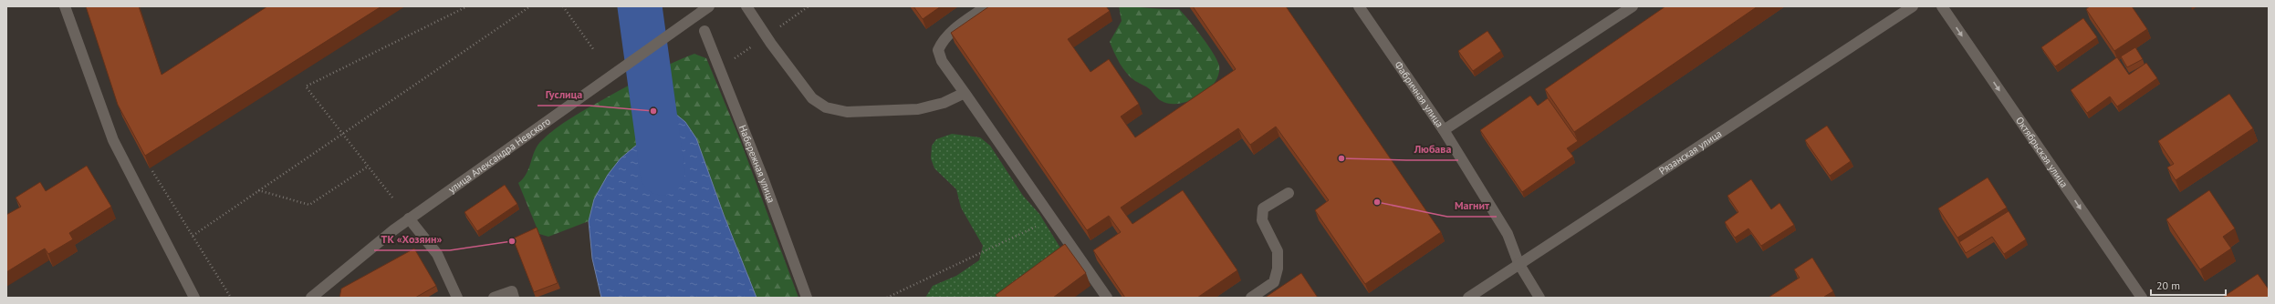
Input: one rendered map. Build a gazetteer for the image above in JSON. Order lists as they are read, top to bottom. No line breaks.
{"streets":{"street":["Фабричная улица","Рязанская улица","Октябрьская улица","улица Александра Невского","Набережная улица"]},"crossings":[["Фабричная улица","Рязанская улица"]],"one_way":["Октябрьская улица"],"places":["Гуслица","Любава","Магнит","ТК «Хозяин»"],"scale_bar":"20 m"}
